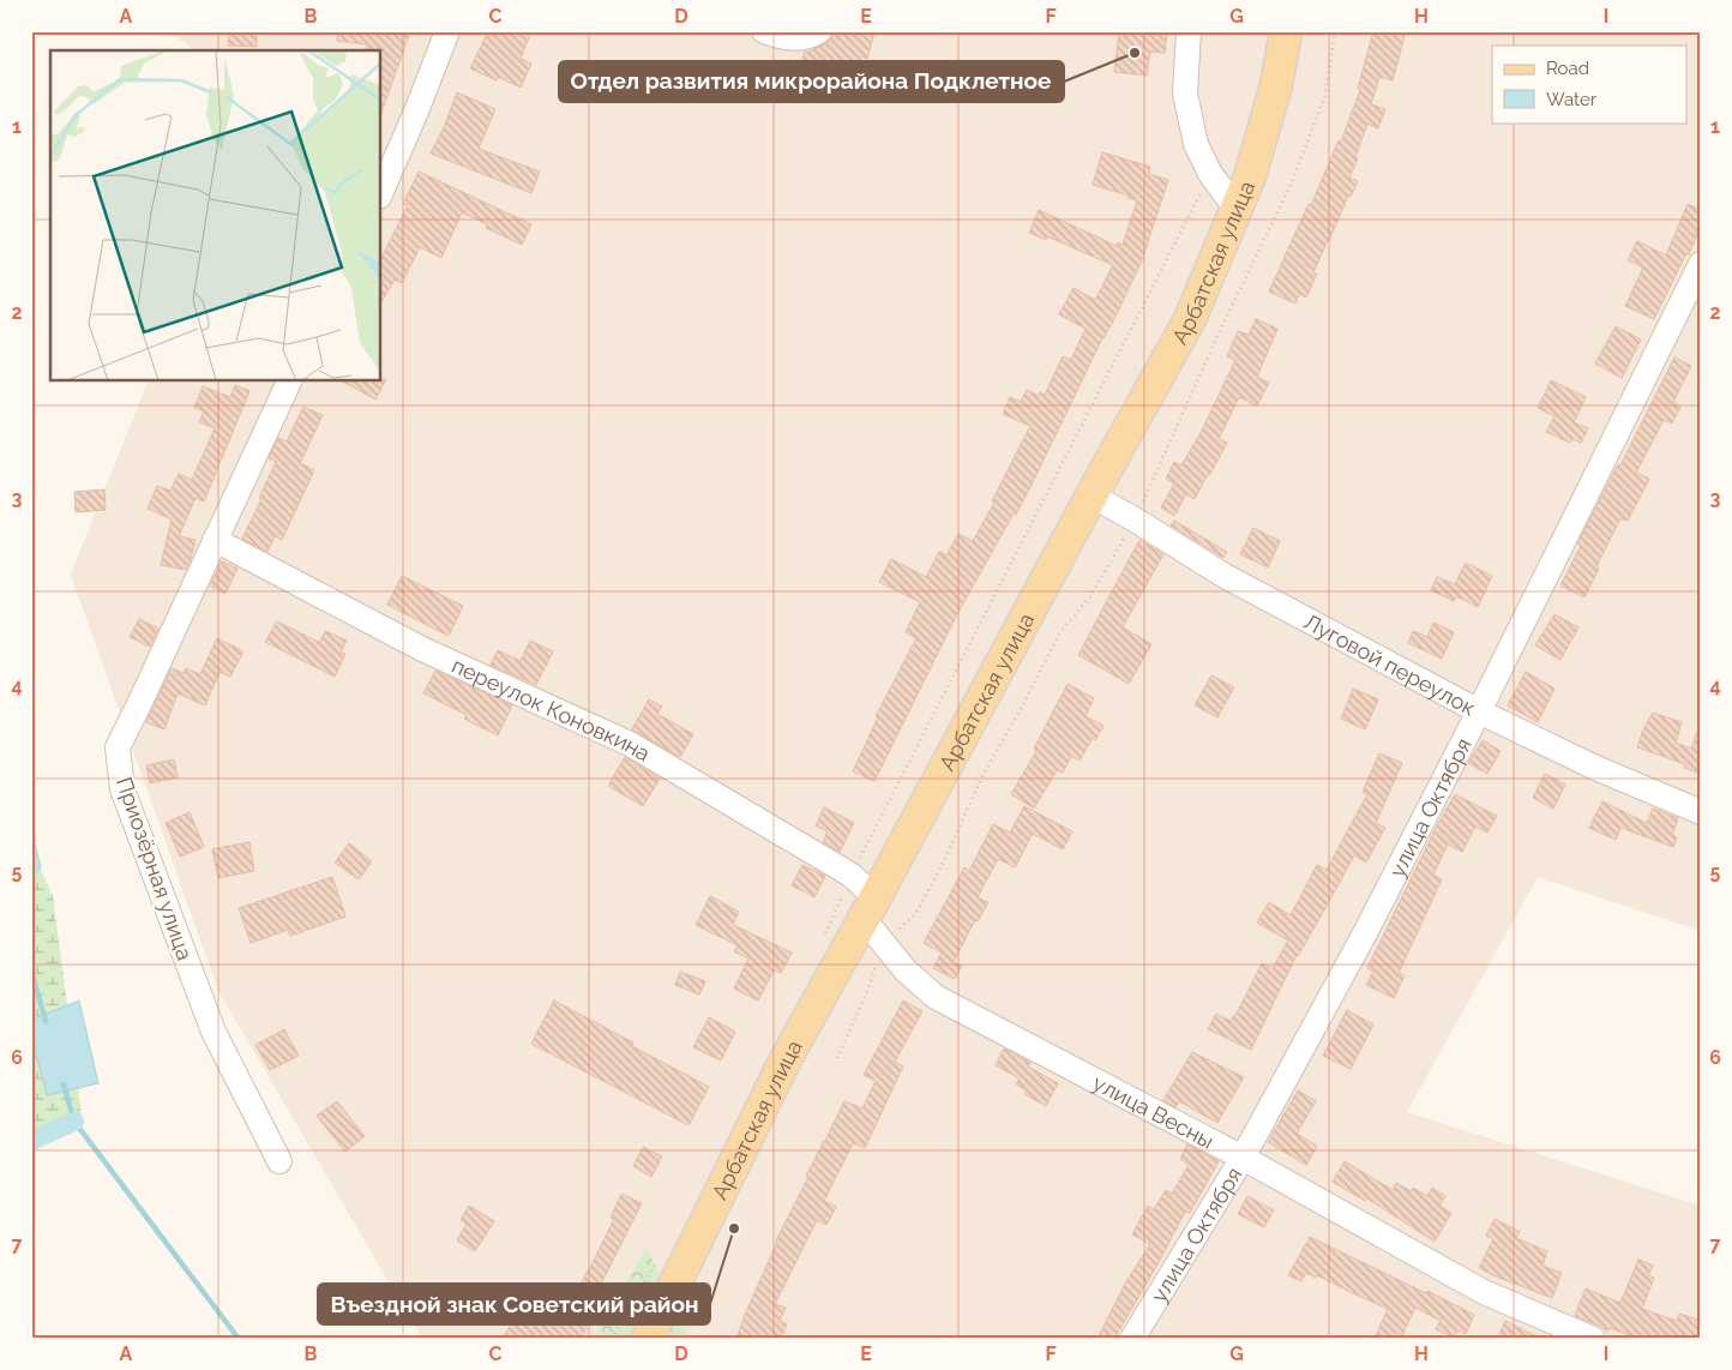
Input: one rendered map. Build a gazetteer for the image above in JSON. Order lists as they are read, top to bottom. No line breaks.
{"streets":{"main road":["Арбатская улица"],"street":["Луговой переулок","переулок Коновкина","улица Октября","Приозёрная улица","улица Весны"]},"crossings":[["Арбатская улица","Луговой переулок"],["Арбатская улица","переулок Коновкина"],["Арбатская улица","улица Весны"],["Луговой переулок","улица Октября"],["переулок Коновкина","Приозёрная улица"],["переулок Коновкина","улица Весны"],["улица Октября","улица Весны"]],"places":["Отдел развития микрорайона Подклетное","Въездной знак Советский район"],"legend":["Road","Water"],"grid":{"columns":["A","B","C","D","E","F","G","H","I"],"rows":["1","2","3","4","5","6","7"]}}
